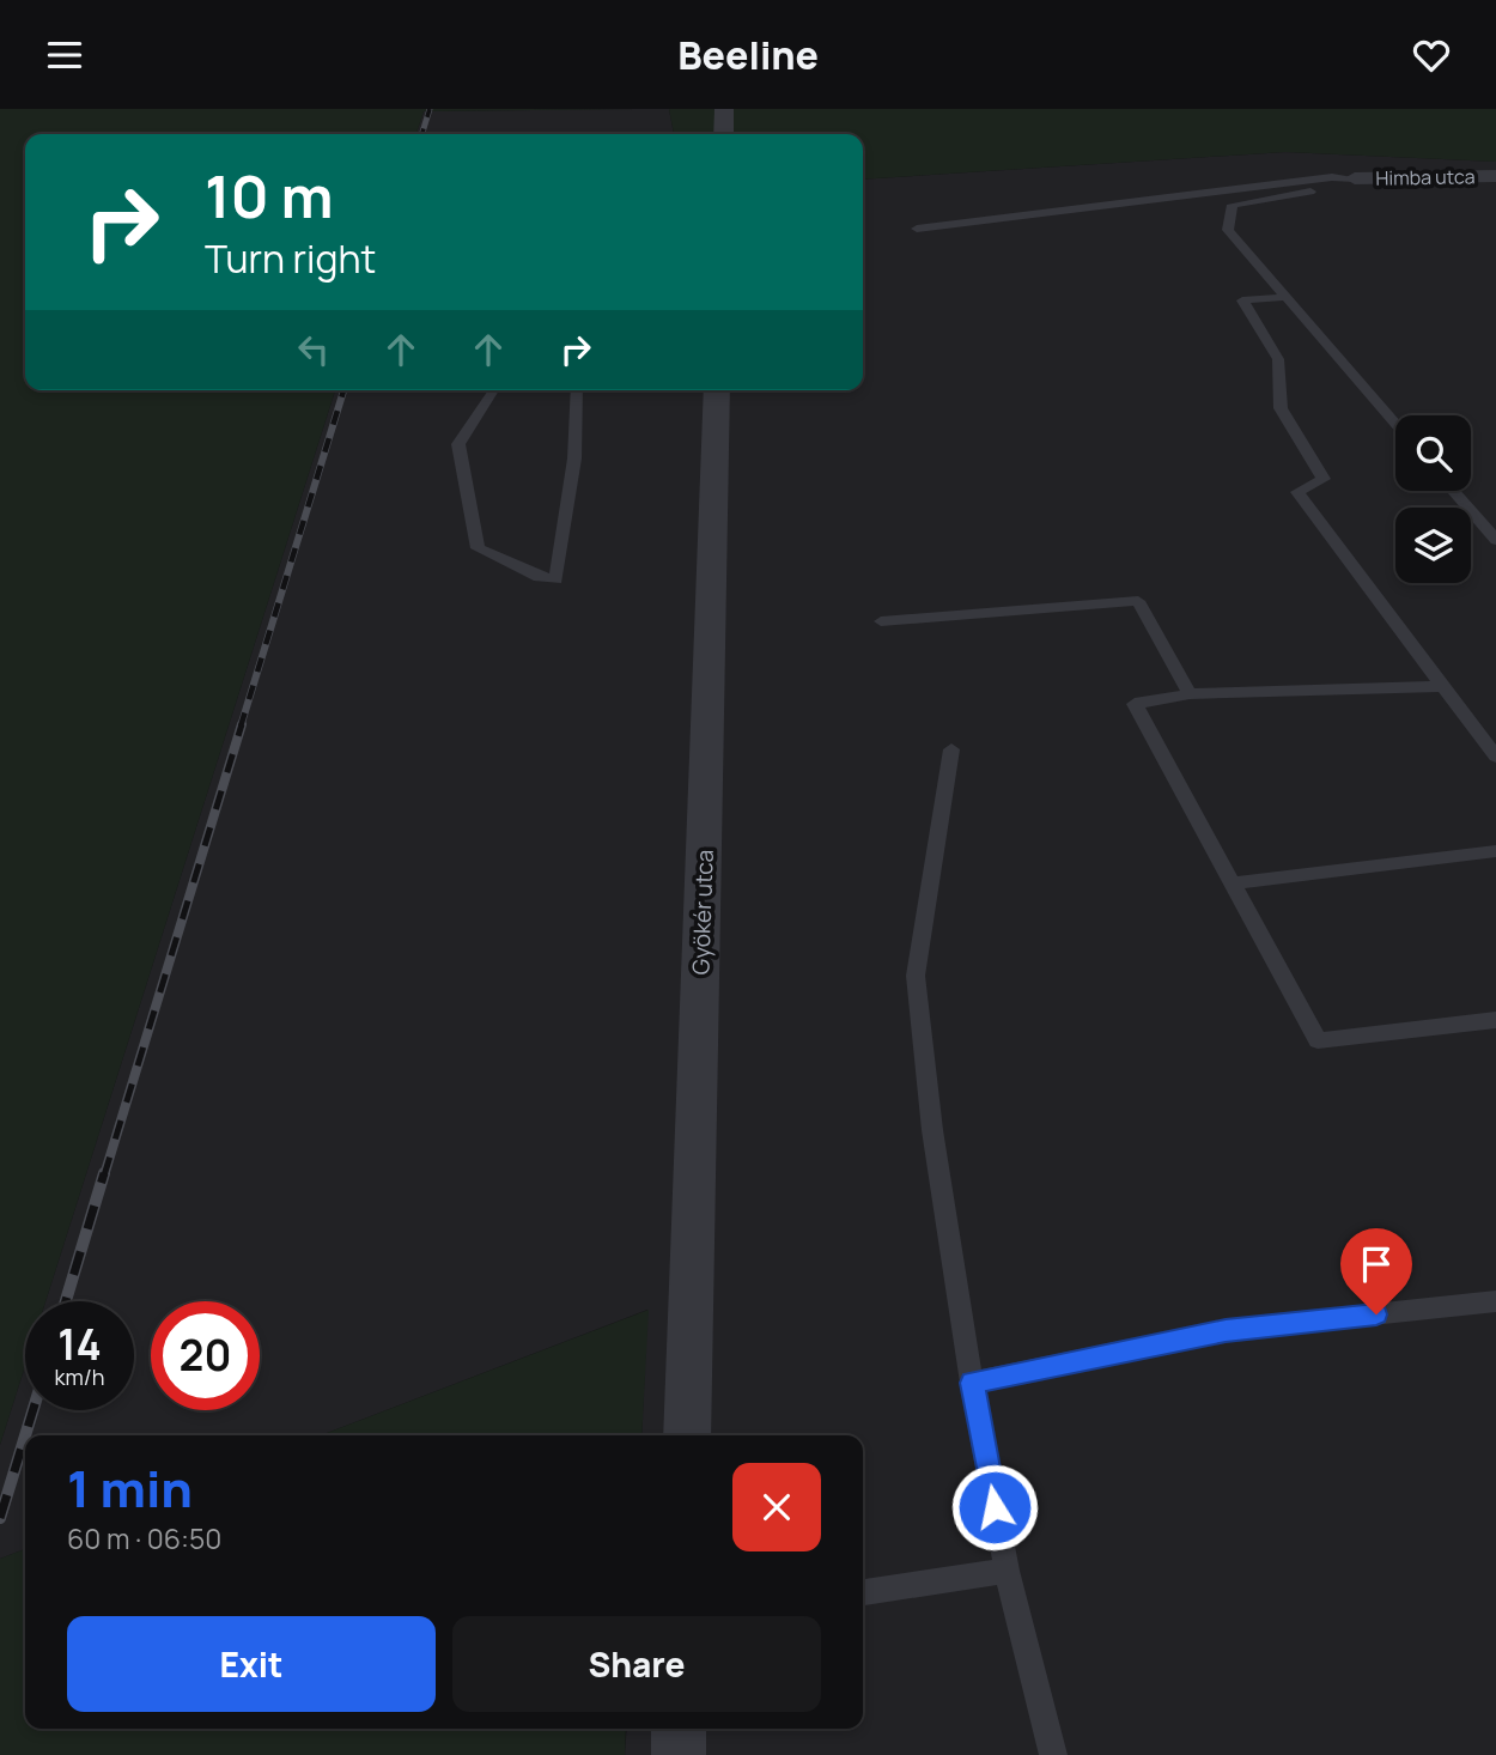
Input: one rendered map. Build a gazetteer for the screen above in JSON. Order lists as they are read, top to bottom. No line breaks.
{"streets":{"street":["Himba utca","Gyökér utca"]},"page":{"header":"Beeline","turn":["10 m","Turn right"],"speed":"14 km/h","limit":"20","heading":["1 min","60 m · 06:50"],"buttons":["Exit","Share"]}}
